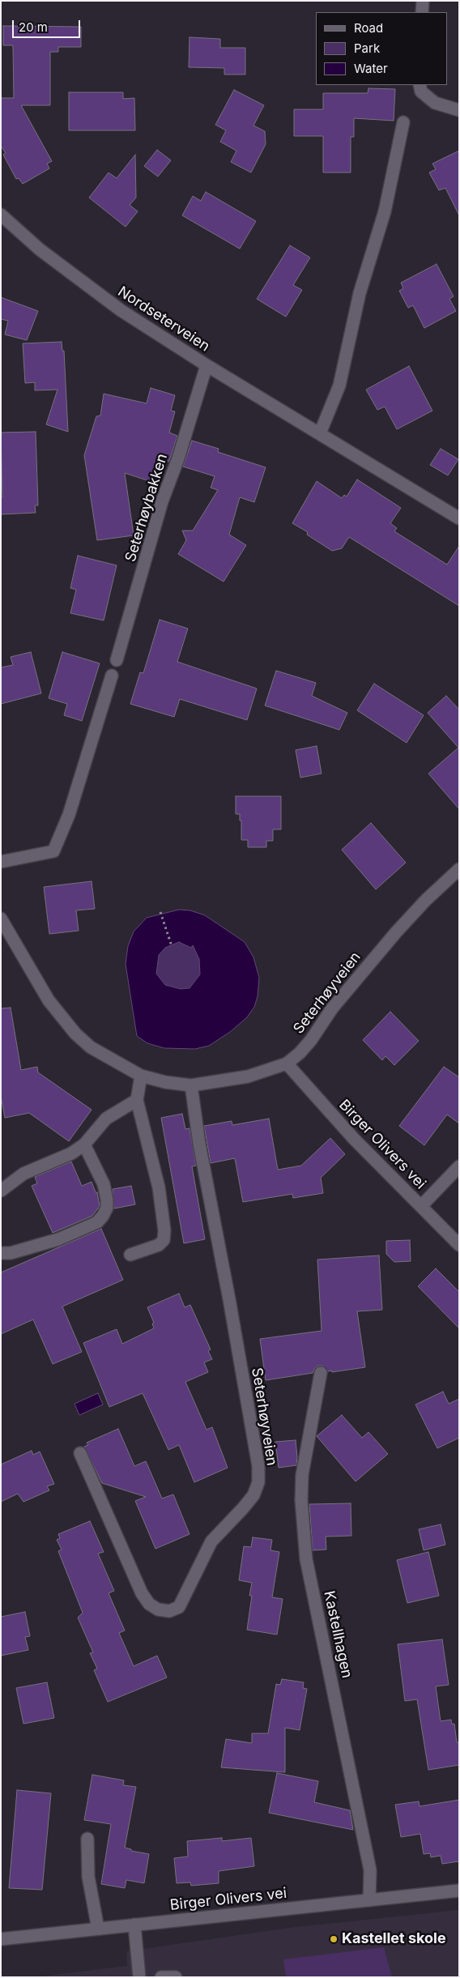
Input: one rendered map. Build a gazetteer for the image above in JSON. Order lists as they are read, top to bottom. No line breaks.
{"streets":{"street":["Nordseterveien","Seterhøybakken","Seterhøyveien","Birger Olivers vei","Kastellhagen"]},"crossings":[["Nordseterveien","Seterhøybakken"],["Seterhøyveien","Birger Olivers vei"],["Birger Olivers vei","Kastellhagen"]],"places":["Kastellet skole"],"legend":["Road","Park","Water"],"scale_bar":"20 m"}
